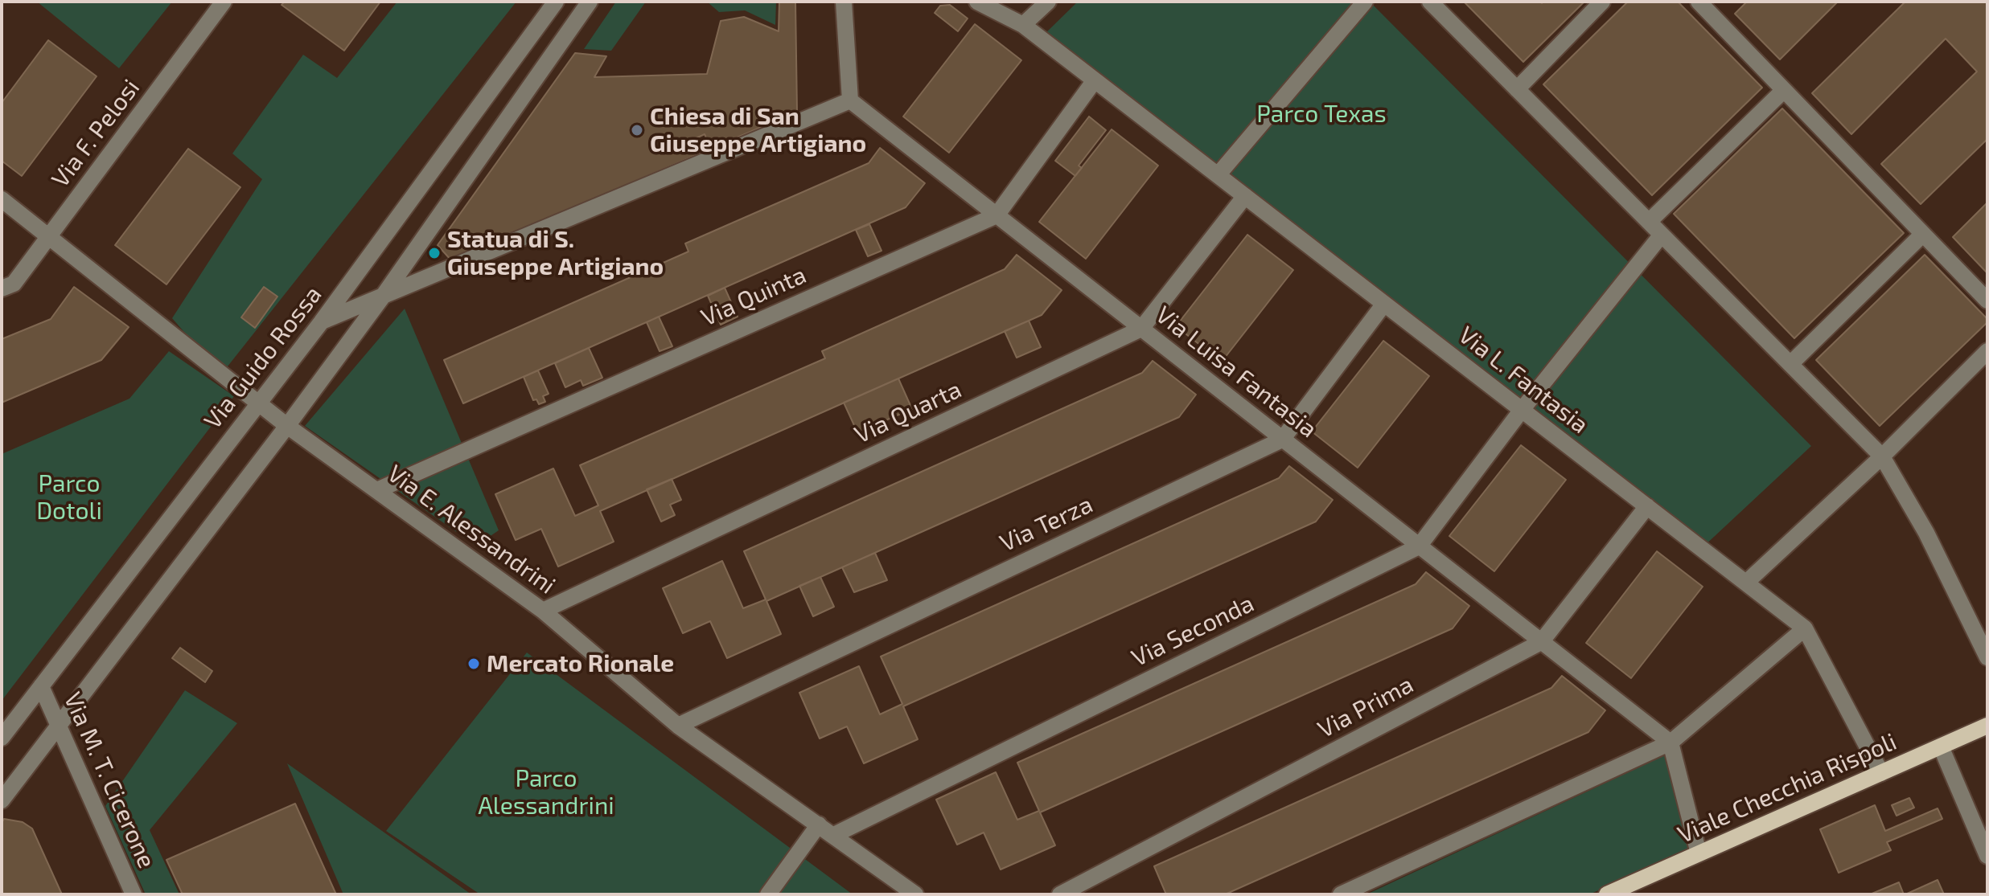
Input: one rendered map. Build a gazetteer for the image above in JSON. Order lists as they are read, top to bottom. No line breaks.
{"streets":{"main road":["Viale Checchia Rispoli"],"street":["Via F. Pelosi","Via Quinta","Via Guido Rossa","Via Luisa Fantasia","Via L. Fantasia","Via Quarta","Via Terza","Via E. Alessandrini","Via Seconda","Via Prima","Via M. T. Cicerone"]},"crossings":[["Via F. Pelosi","Via E. Alessandrini"],["Via Quinta","Via Luisa Fantasia"],["Via Quinta","Via E. Alessandrini"],["Via Guido Rossa","Via E. Alessandrini"],["Via Guido Rossa","Via M. T. Cicerone"],["Via Luisa Fantasia","Via Quarta"],["Via Luisa Fantasia","Via Terza"],["Via Luisa Fantasia","Via Seconda"],["Via Luisa Fantasia","Via Prima"],["Via L. Fantasia","Via Quarta"],["Via L. Fantasia","Via Terza"],["Via L. Fantasia","Via Seconda"],["Via L. Fantasia","Via Prima"],["Via Quarta","Via E. Alessandrini"],["Via Terza","Via E. Alessandrini"],["Via E. Alessandrini","Via Seconda"]],"parks":["Parco Texas","Parco Dotoli","Parco Alessandrini"],"places":["Chiesa di San Giuseppe Artigiano","Statua di S. Giuseppe Artigiano","Mercato Rionale"]}
